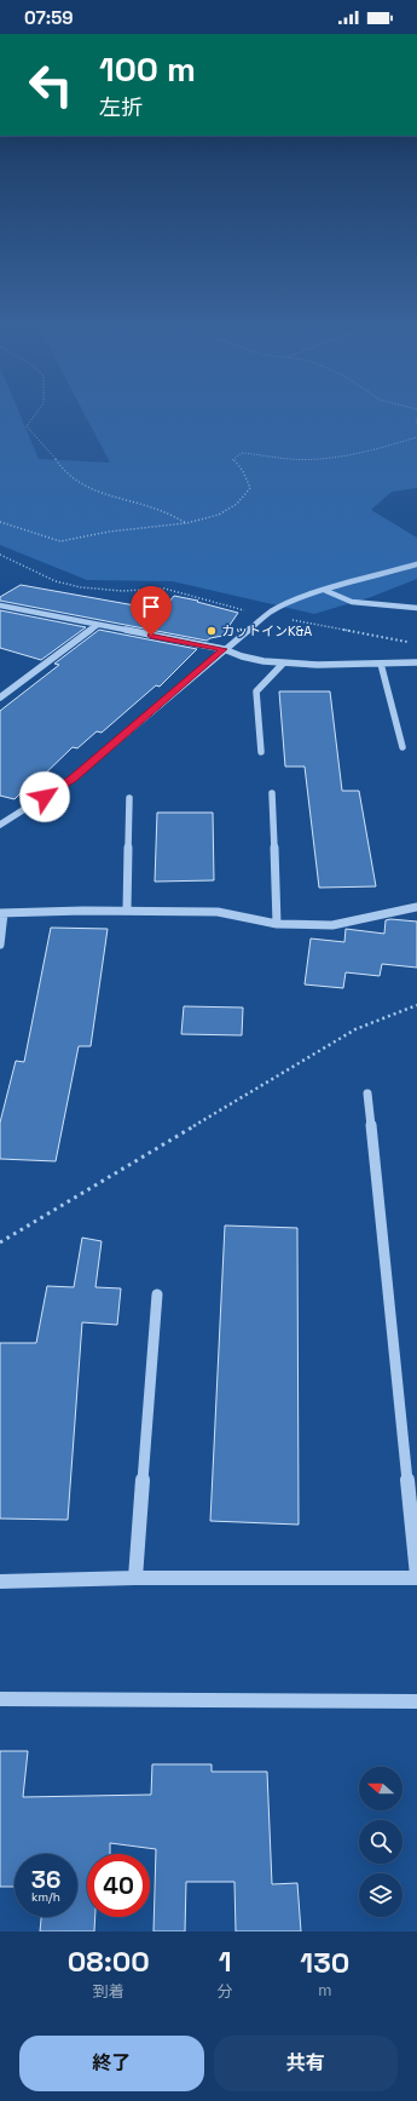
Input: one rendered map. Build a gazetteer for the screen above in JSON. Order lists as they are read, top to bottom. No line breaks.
{"places":["カットインK&A"],"north":"left","page":{"status":"07:59","turn":["100 m","左折"],"speed":"36 km/h","limit":"40","eta":["08:00","到着","1","分","130","m"],"buttons":["終了","共有"]}}
